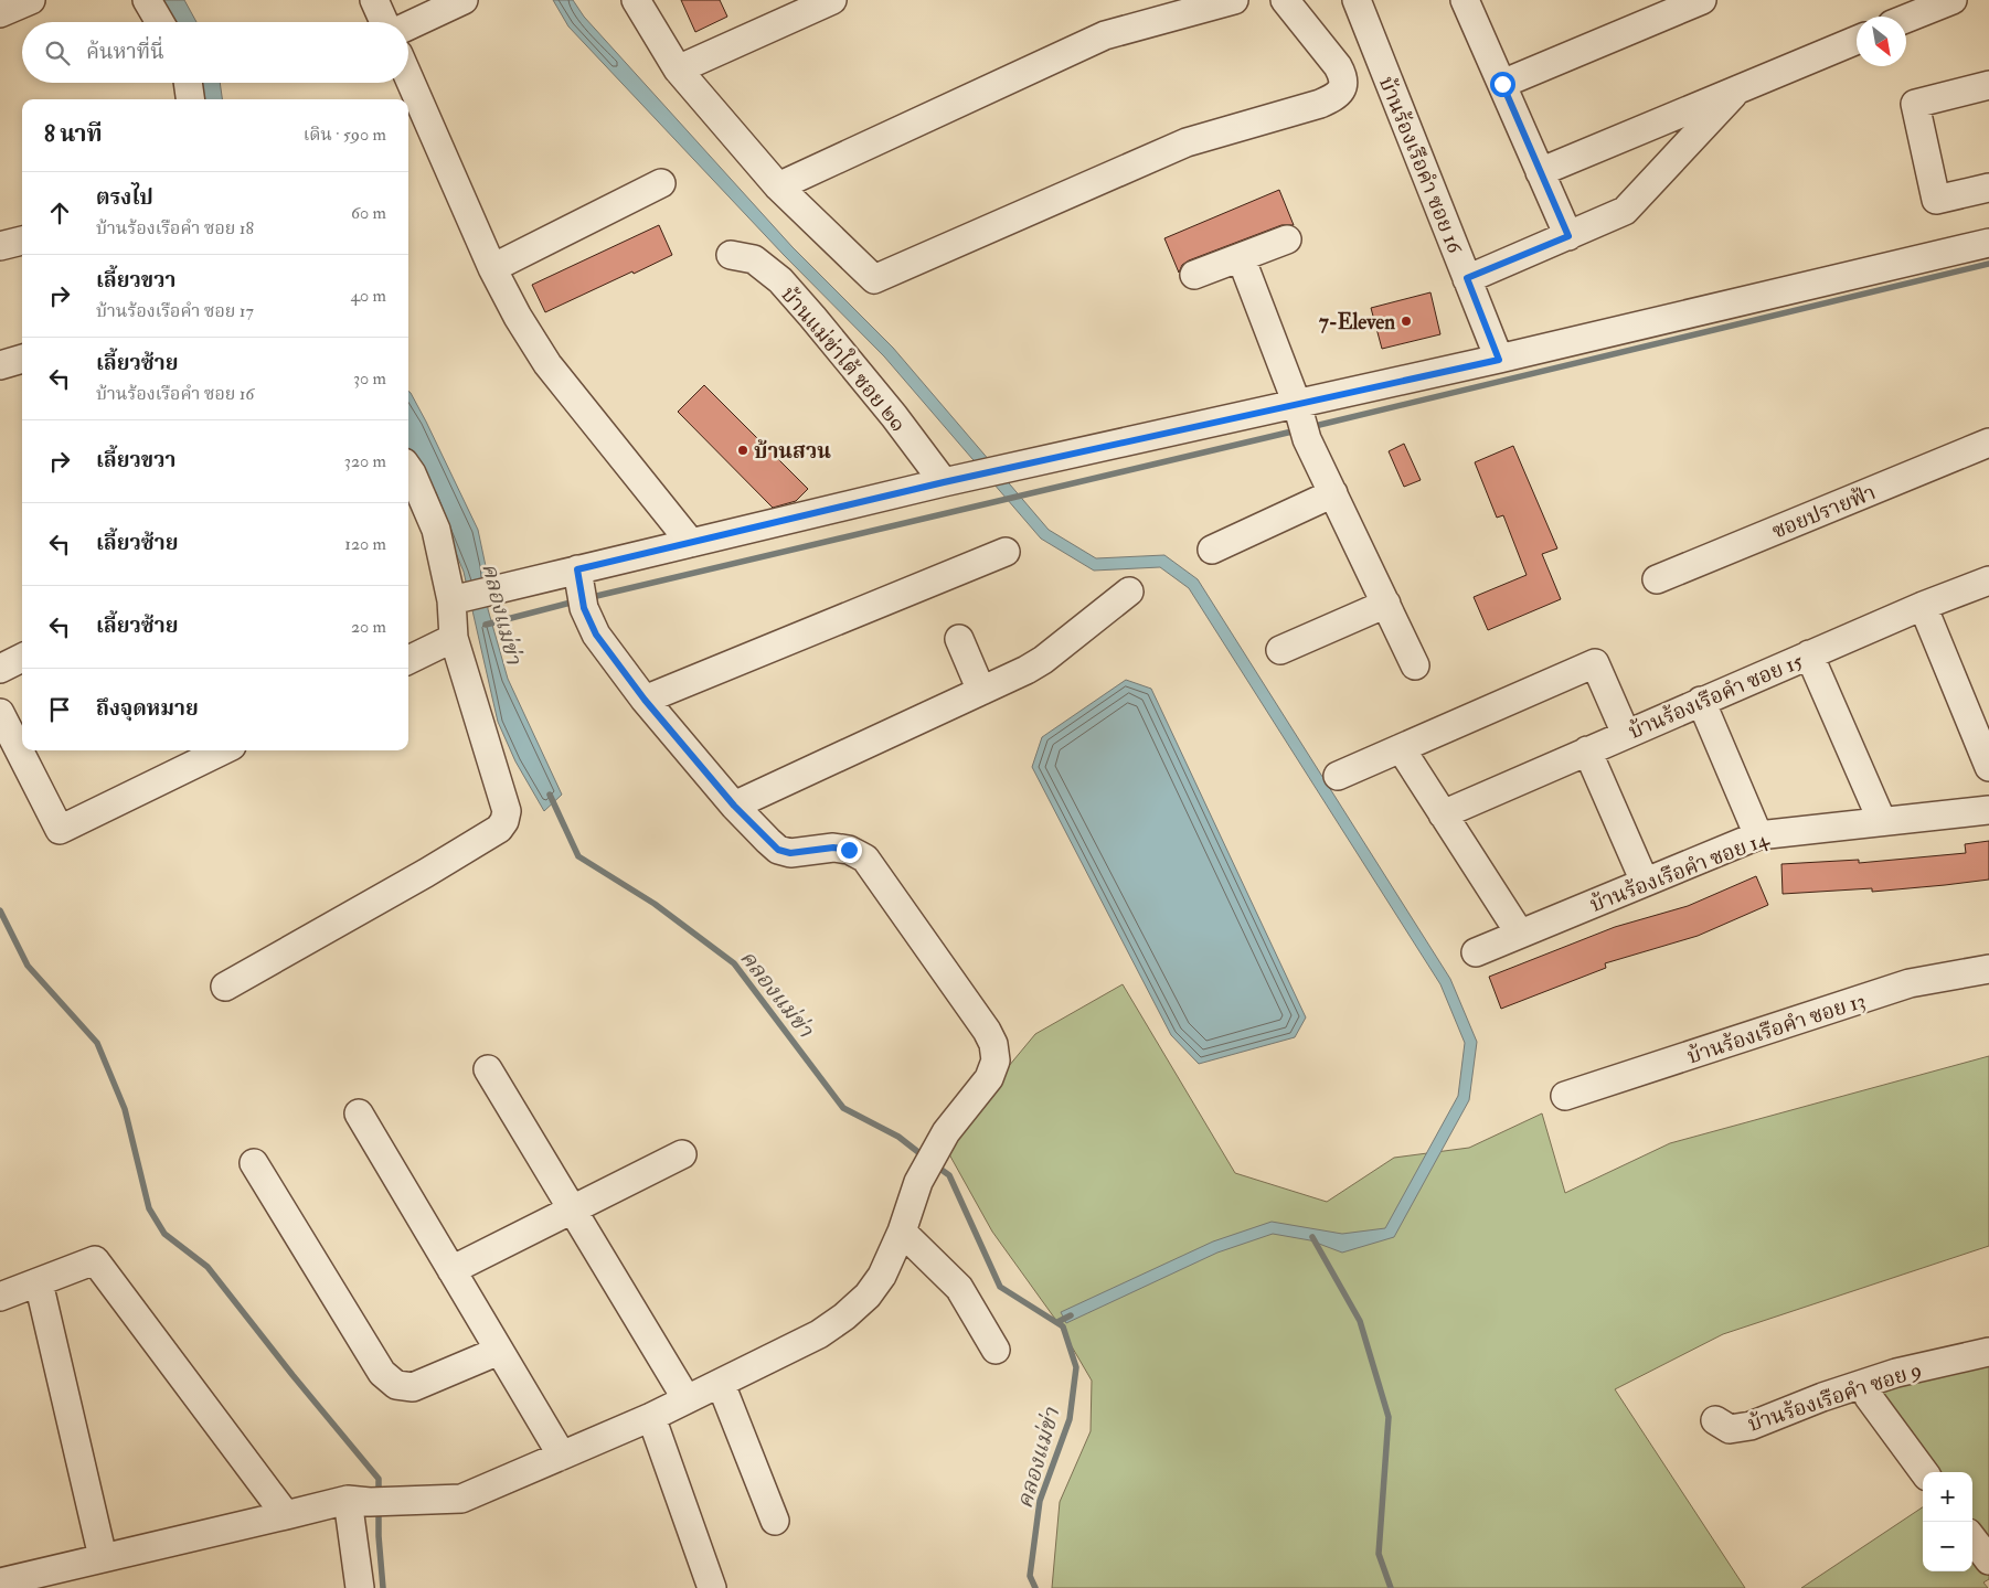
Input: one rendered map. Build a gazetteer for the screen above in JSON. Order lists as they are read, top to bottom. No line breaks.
{"streets":{"street":["บ้านร้องเรือคำ ซอย 16","บ้านแม่ข่าใต้ ซอย ๒๑","ซอยปรายฟ้า","บ้านร้องเรือคำ ซอย 15","บ้านร้องเรือคำ ซอย 14","บ้านร้องเรือคำ ซอย 13","บ้านร้องเรือคำ ซอย 9"]},"water":["คลองแม่ข่า"],"places":["7-Eleven","บ้านสวน"],"north":"bottom right","page":{"search":"ค้นหาที่นี่","heading":["8 นาที","เดิน · 590 m"],"list":[["ตรงไป","บ้านร้องเรือคำ ซอย 18","60 m"],["เลี้ยวขวา","บ้านร้องเรือคำ ซอย 17","40 m"],["เลี้ยวซ้าย","บ้านร้องเรือคำ ซอย 16","30 m"],["เลี้ยวขวา","320 m"],["เลี้ยวซ้าย","120 m"],["เลี้ยวซ้าย","20 m"],"ถึงจุดหมาย"],"map_buttons":["+","−"]}}
